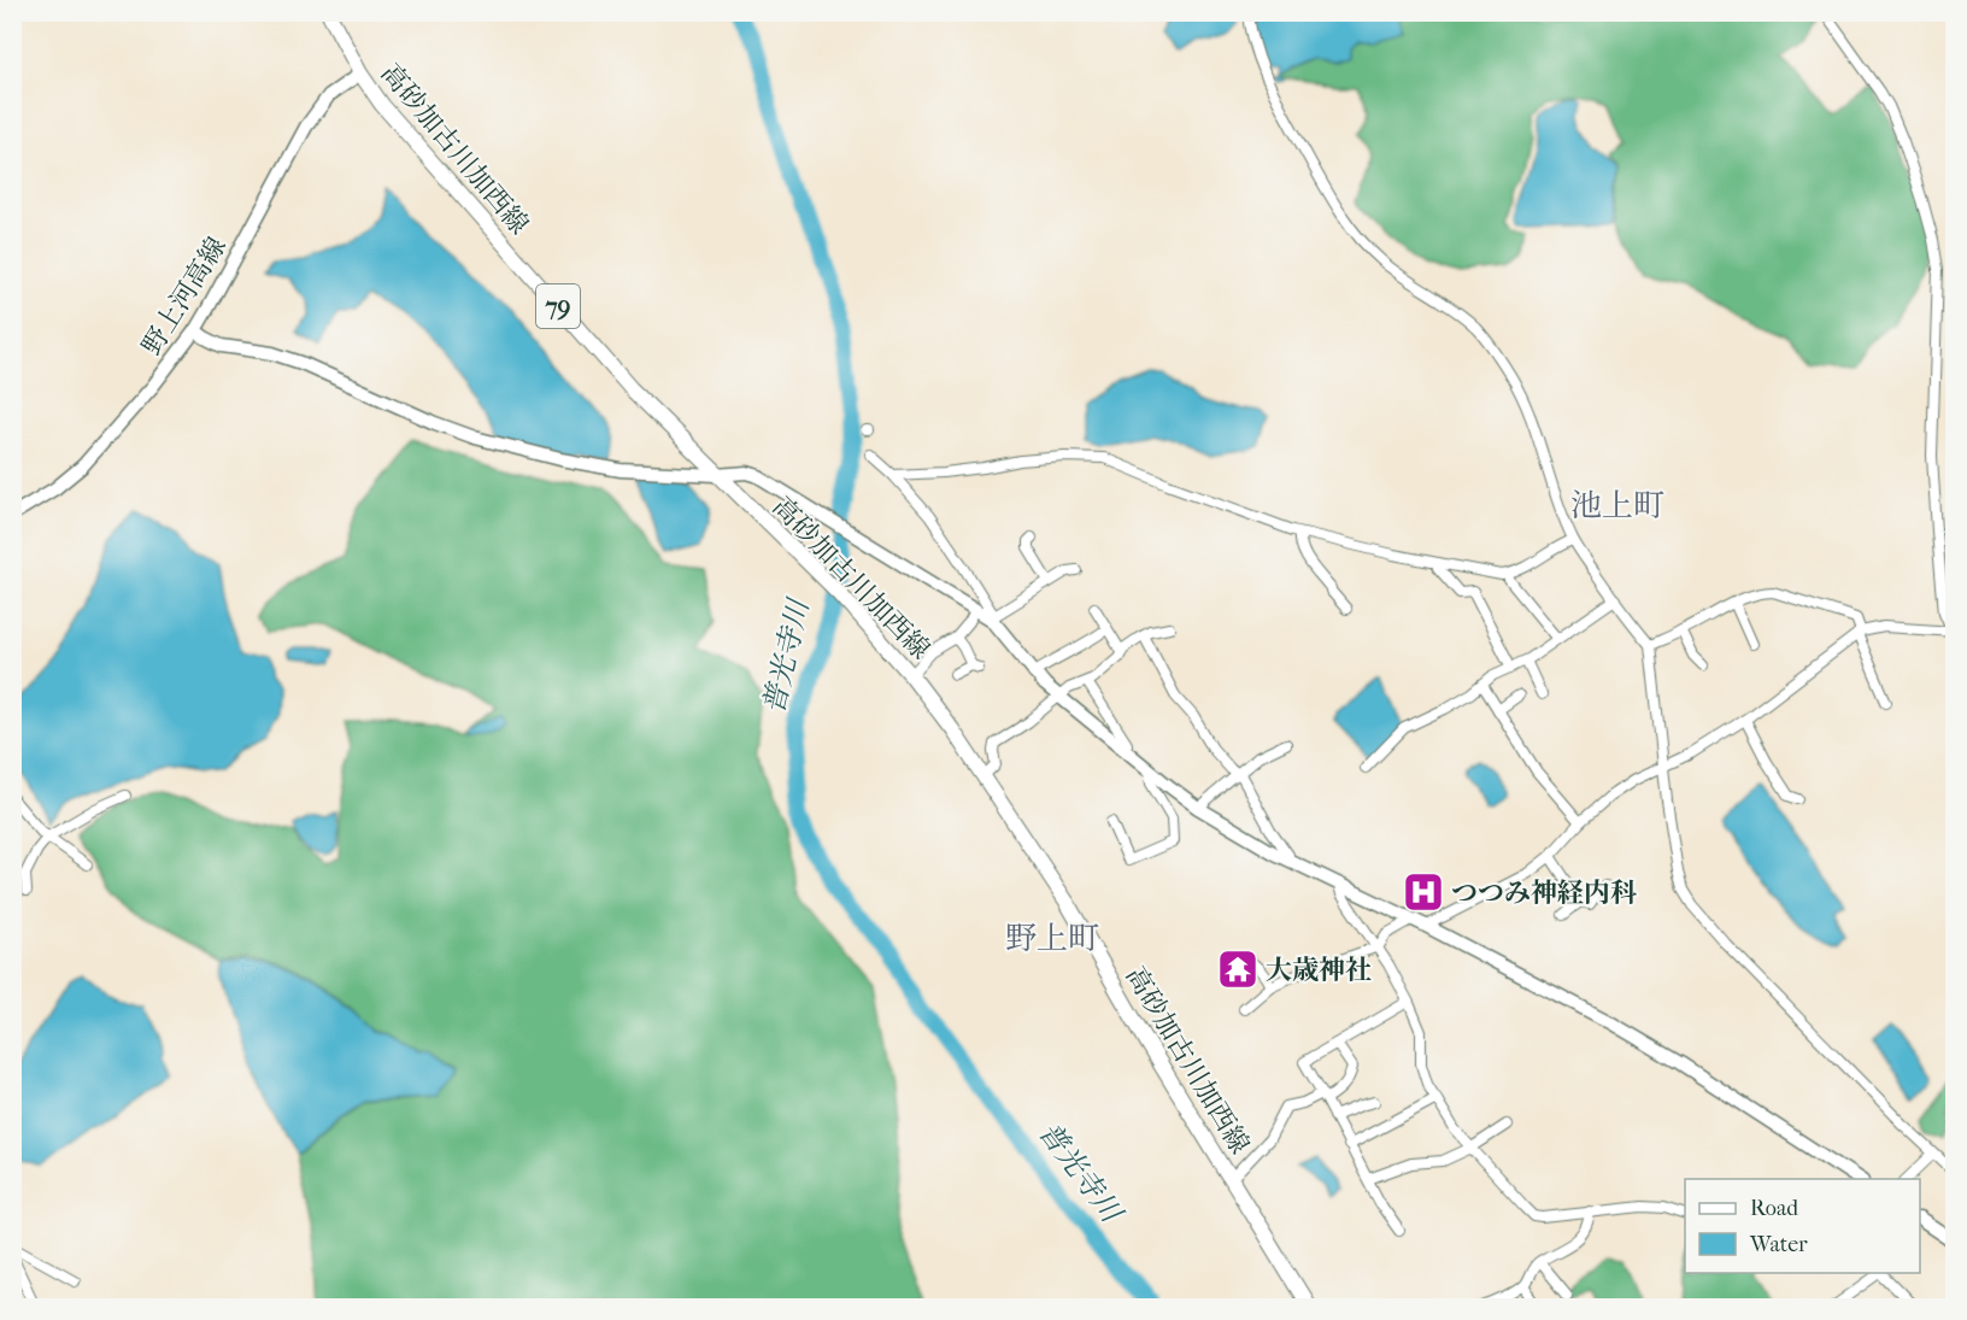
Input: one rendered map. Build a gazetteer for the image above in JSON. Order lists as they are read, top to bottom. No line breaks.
{"streets":{"main road":["高砂加古川加西線","79"],"street":["野上河高線"]},"crossings":[["高砂加古川加西線","野上河高線"]],"districts":["池上町","野上町"],"water":["普光寺川"],"places":{"hospital":["つつみ神経内科"],"temple":["大歳神社"]},"legend":["Road","Water"]}
